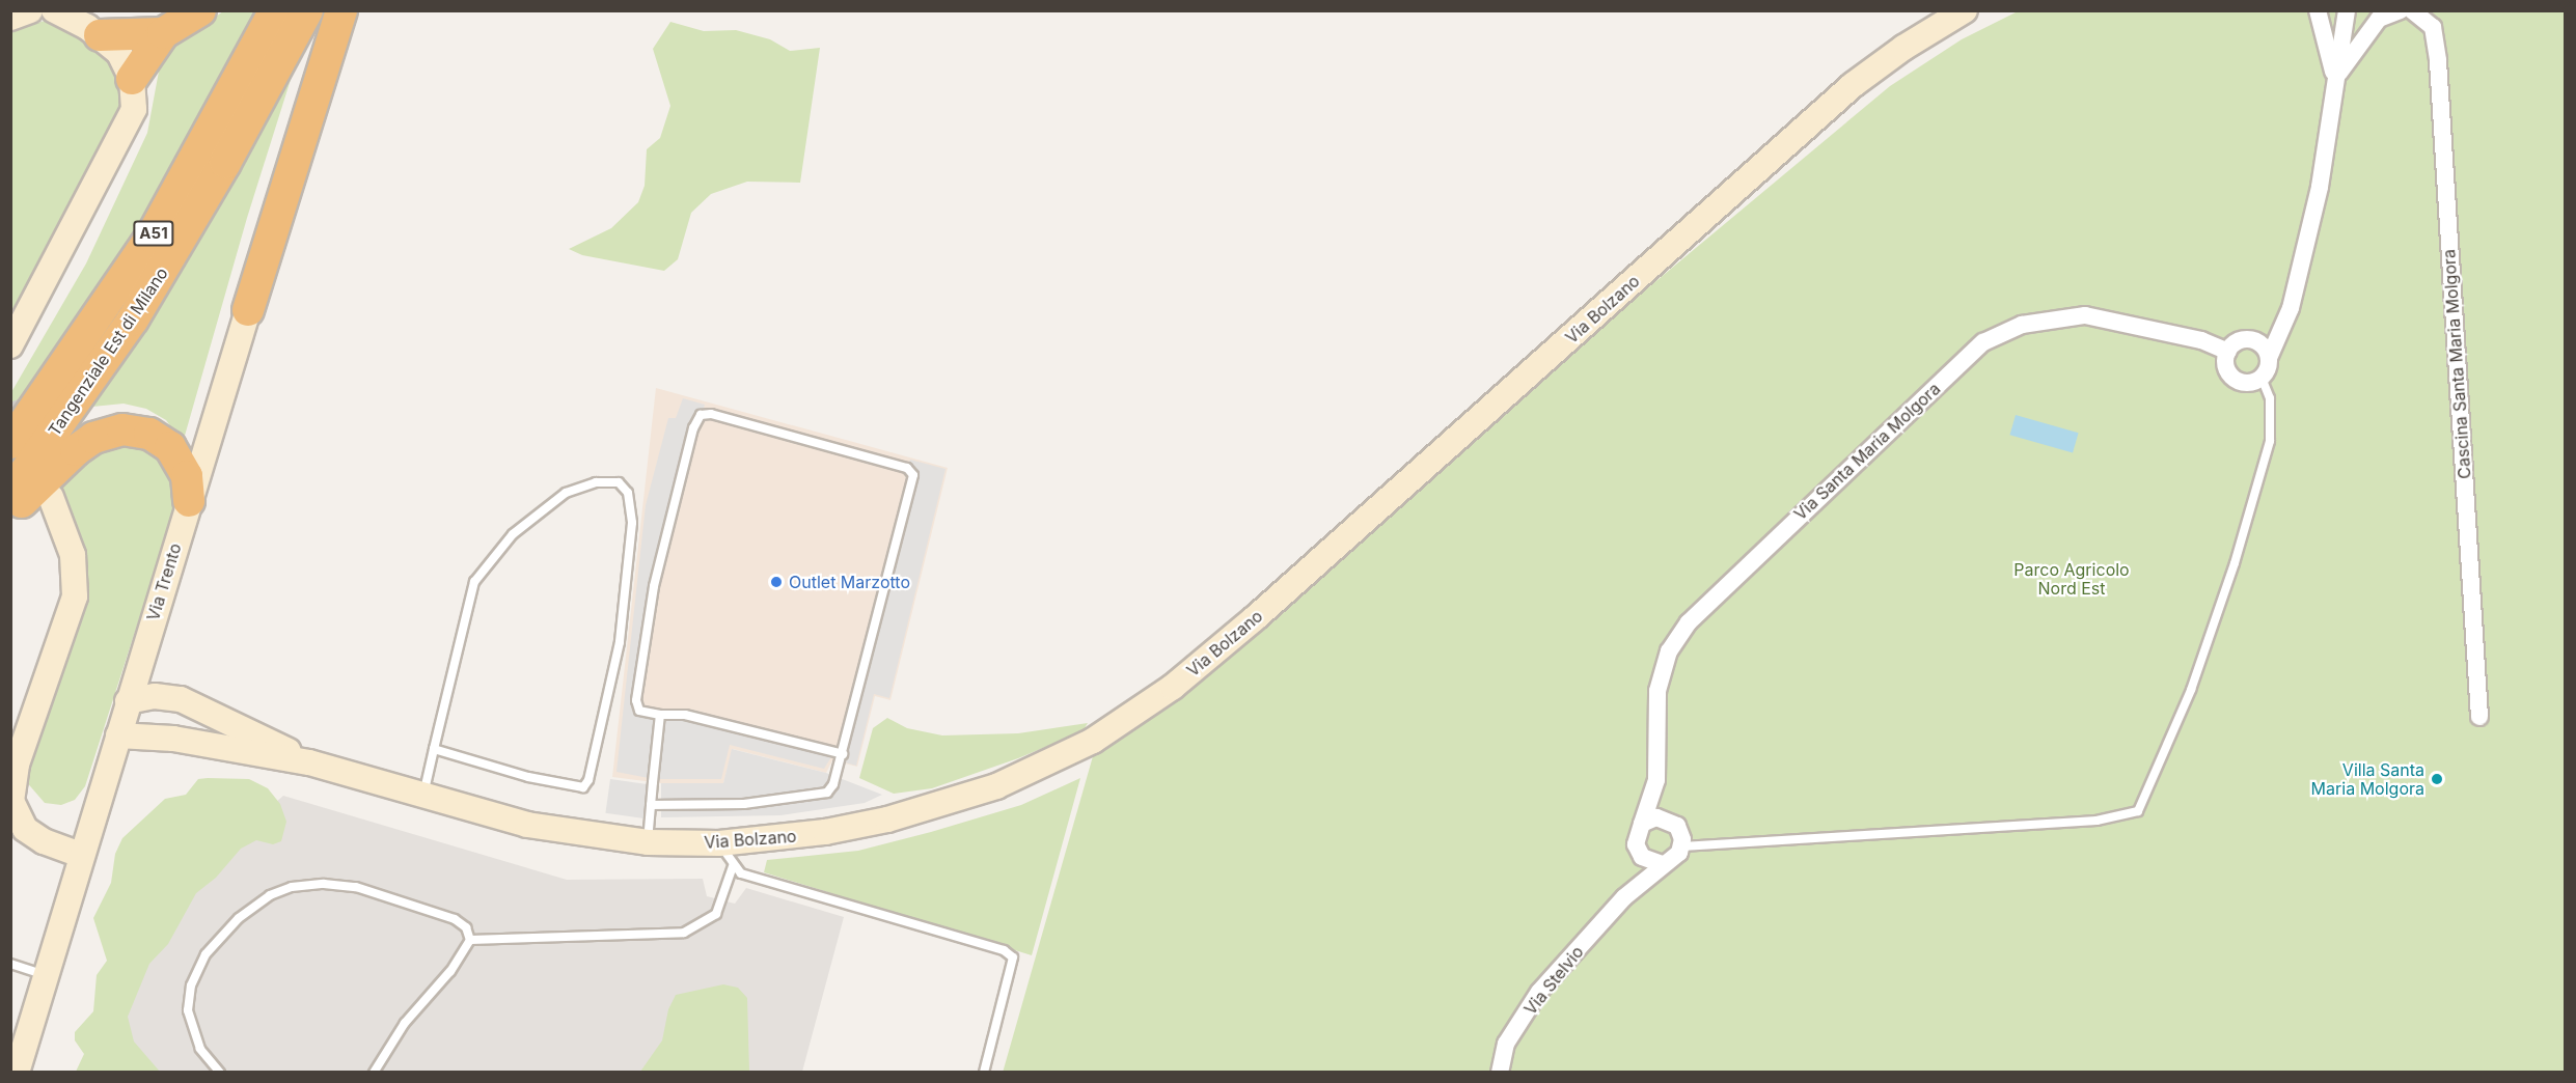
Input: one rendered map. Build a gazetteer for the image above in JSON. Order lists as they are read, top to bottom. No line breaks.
{"streets":{"highway":["A51","Tangenziale Est di Milano"],"street":["Via Bolzano","Cascina Santa Maria Molgora","Via Santa Maria Molgora","Via Trento","Via Stelvio"]},"parks":["Parco Agricolo Nord Est"],"places":["Outlet Marzotto","Villa Santa Maria Molgora"]}
